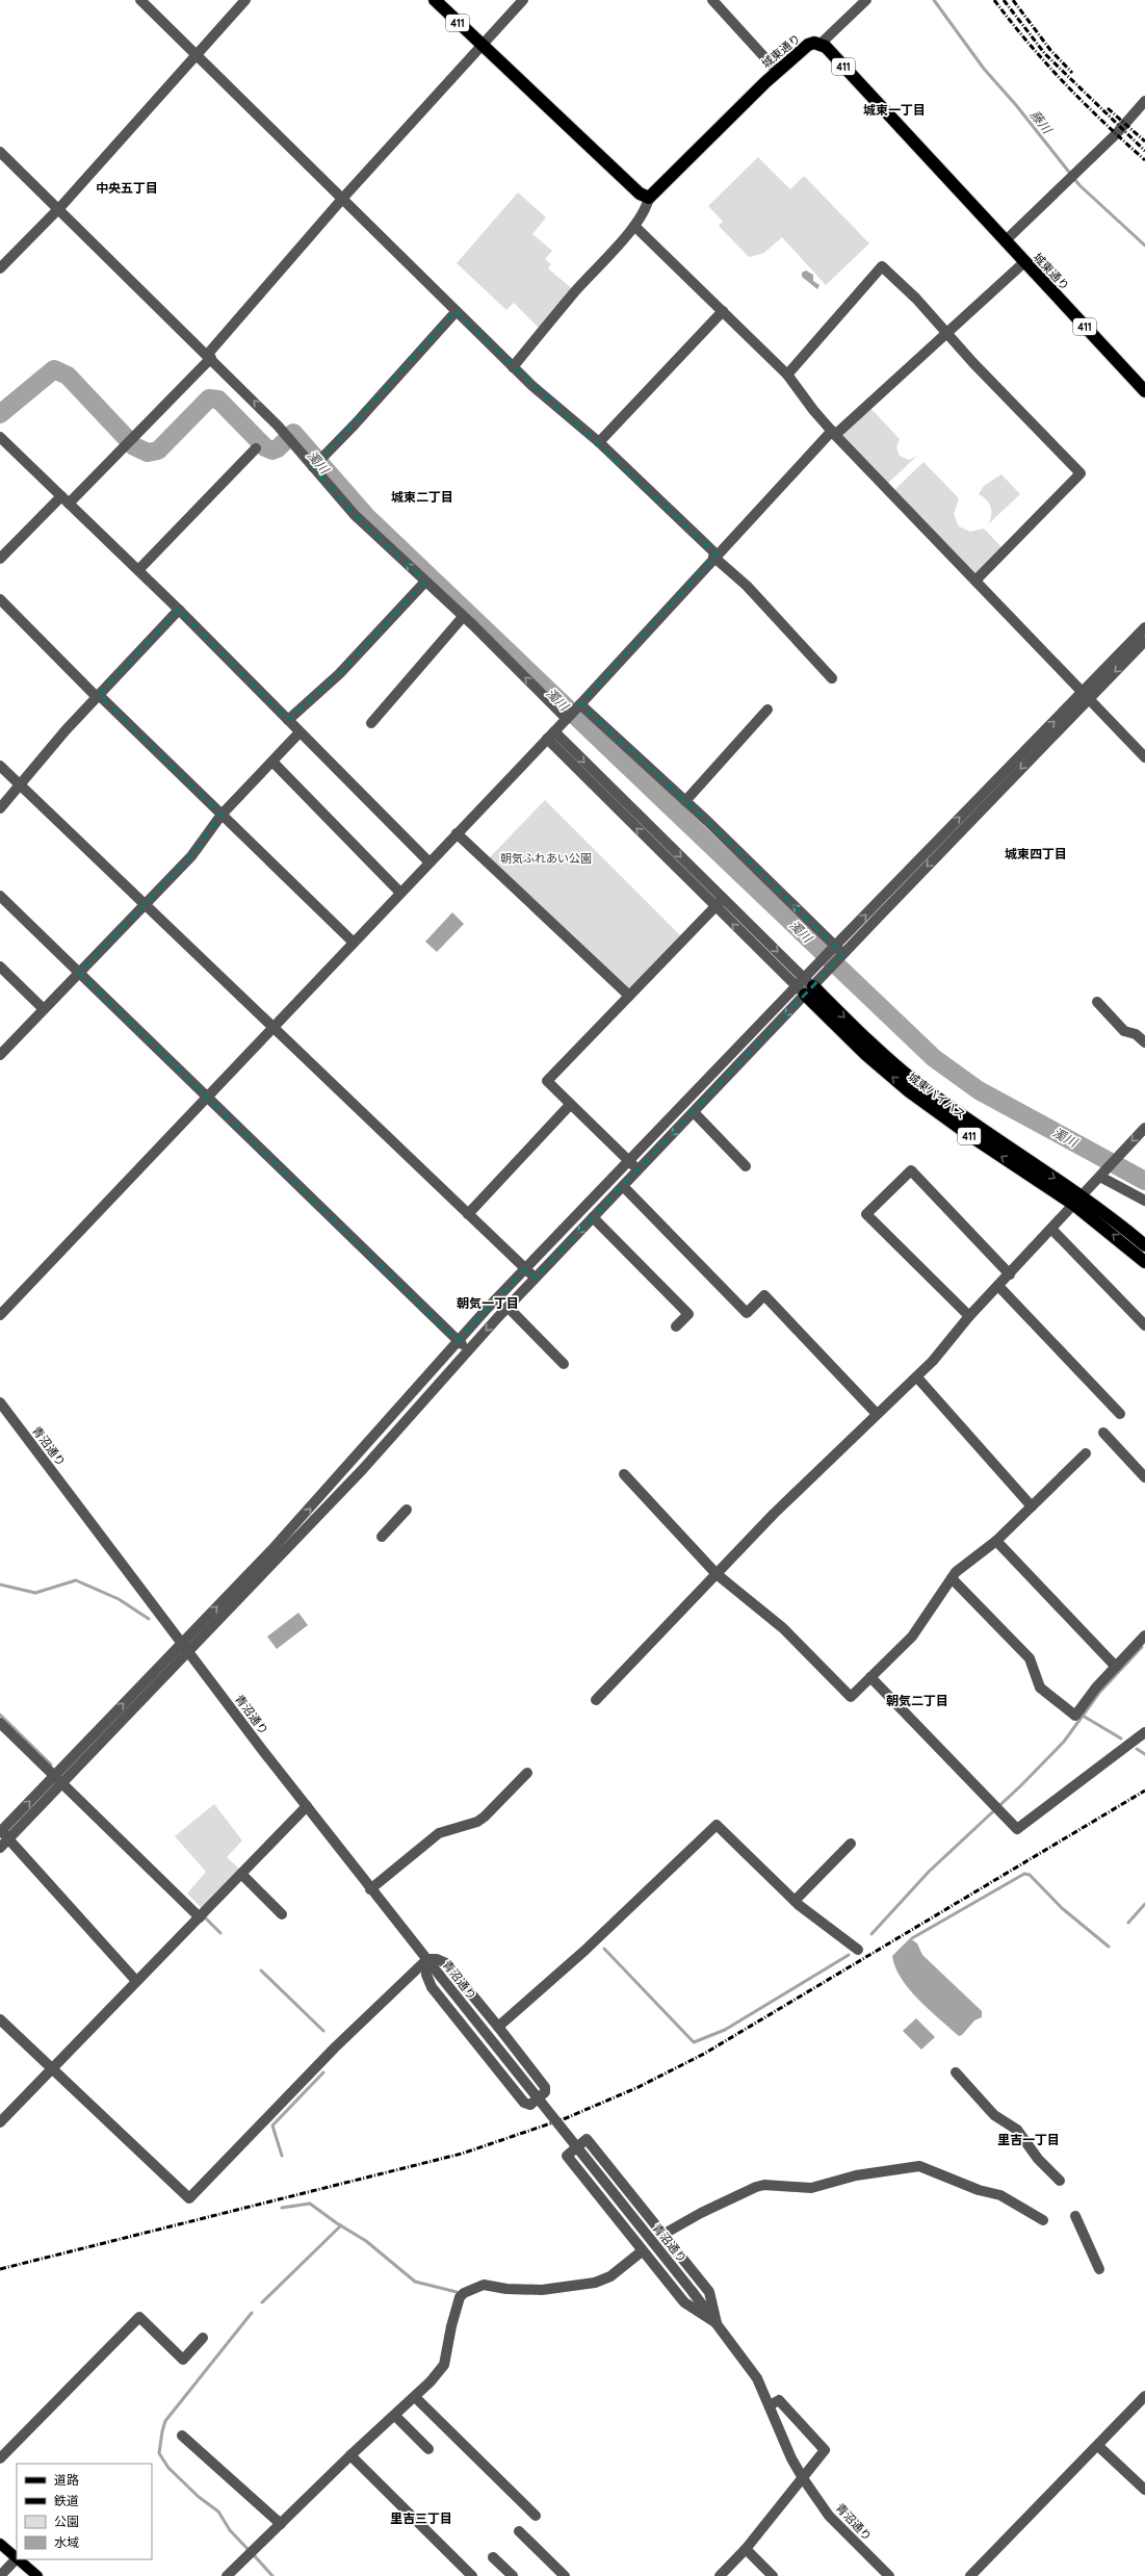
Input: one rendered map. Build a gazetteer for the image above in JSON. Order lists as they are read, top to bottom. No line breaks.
{"streets":{"highway":["411","城東通り","城東バイパス"],"street":["青沼通り"]},"crossings":[["411","城東通り"]],"districts":["城東一丁目","中央五丁目","城東二丁目","城東四丁目","朝気一丁目","朝気二丁目","里吉一丁目","里吉三丁目"],"water":["藤川","濁川"],"parks":["朝気ふれあい公園"],"legend":["道路","鉄道","公園","水域"]}
